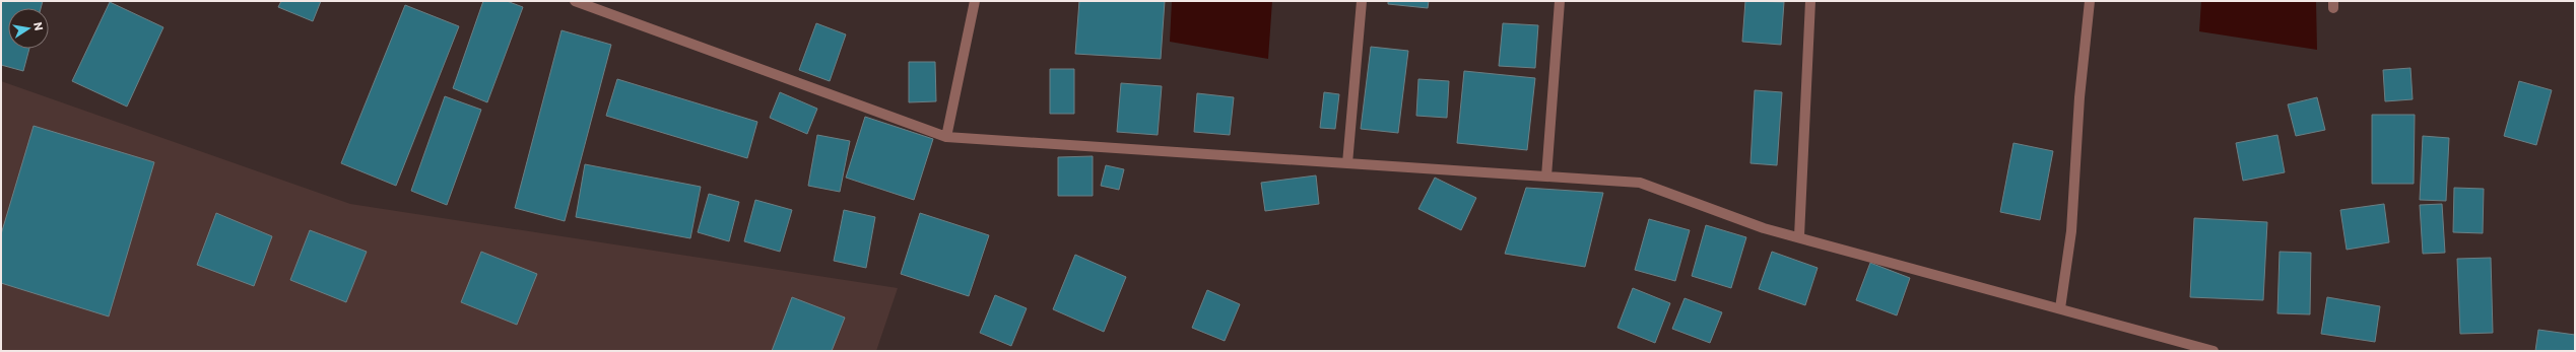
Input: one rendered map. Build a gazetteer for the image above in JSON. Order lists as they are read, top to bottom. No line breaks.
{"north":"right"}
